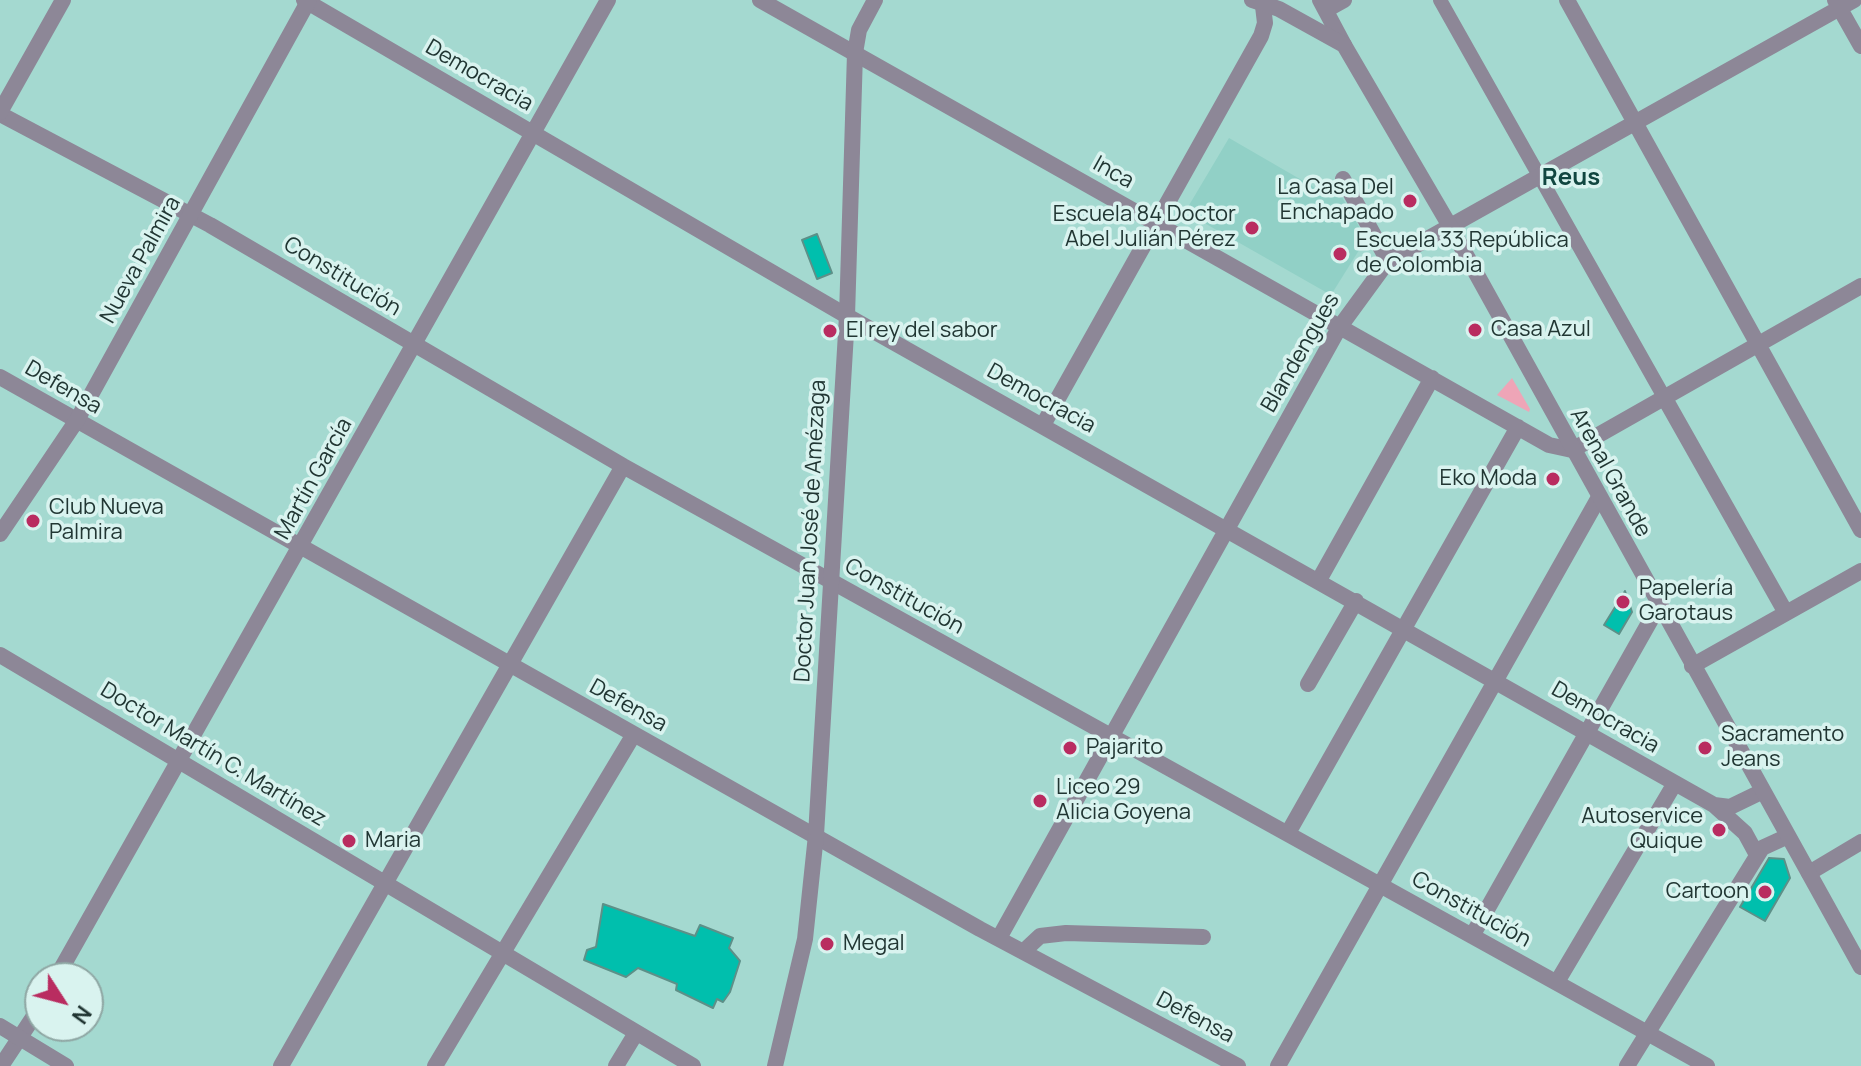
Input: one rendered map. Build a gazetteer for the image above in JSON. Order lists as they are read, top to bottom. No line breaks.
{"streets":{"street":["Democracia","Inca","Nueva Palmira","Constitución","Blandengues","Defensa","Arenal Grande","Martín García","Doctor Juan José de Amézaga","Doctor Martín C. Martínez"]},"crossings":[["Democracia","Nueva Palmira"],["Democracia","Blandengues"],["Democracia","Martín García"],["Democracia","Doctor Juan José de Amézaga"],["Inca","Blandengues"],["Inca","Arenal Grande"],["Inca","Doctor Juan José de Amézaga"],["Nueva Palmira","Constitución"],["Nueva Palmira","Defensa"],["Constitución","Blandengues"],["Constitución","Martín García"],["Constitución","Doctor Juan José de Amézaga"],["Blandengues","Defensa"],["Blandengues","Arenal Grande"],["Defensa","Martín García"],["Defensa","Doctor Juan José de Amézaga"],["Martín García","Doctor Martín C. Martínez"]],"districts":["Reus"],"places":["La Casa Del Enchapado","Escuela 84 Doctor Abel Julián Pérez","Escuela 33 República de Colombia","Casa Azul","El rey del sabor","Eko Moda","Club Nueva Palmira","Papelería Garotaus","Pajarito","Sacramento Jeans","Liceo 29 Alicia Goyena","Autoservice Quique","Maria","Cartoon","Megal"],"north":"bottom right"}
